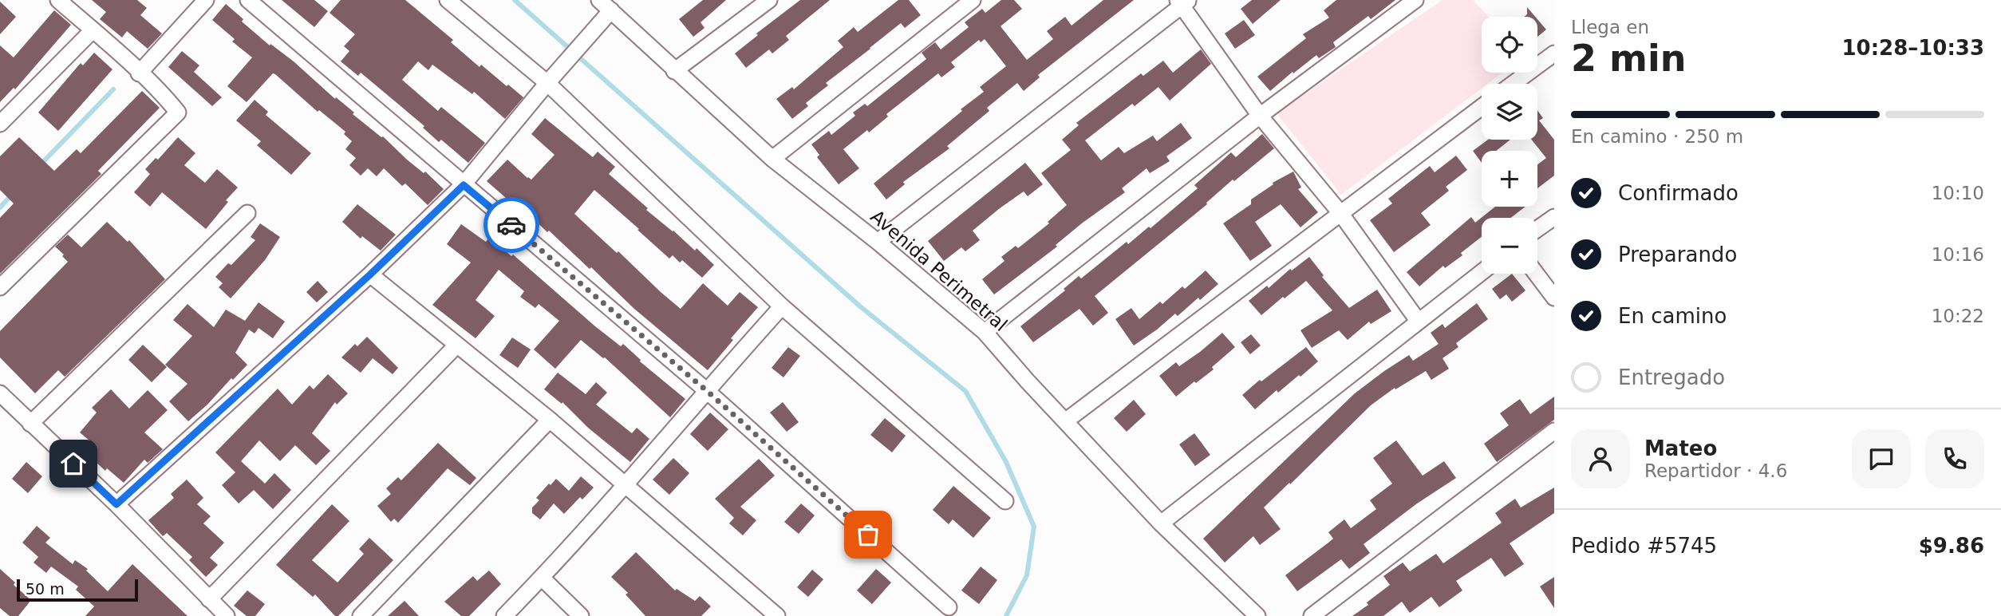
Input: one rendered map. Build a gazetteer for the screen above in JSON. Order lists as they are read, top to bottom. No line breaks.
{"streets":{"street":["Avenida Perimetral"]},"scale_bar":"50 m","page":{"heading":["2 min","Llega en","10:28–10:33"],"panel":["Mateo","Repartidor · 4.6","Pedido #5745","$9.86"],"map_buttons":["+","−"],"bar":"En camino · 250 m","list":[["Confirmado","10:10"],["Preparando","10:16"],["En camino","10:22"],"Entregado"],"scale":"50 m"}}
